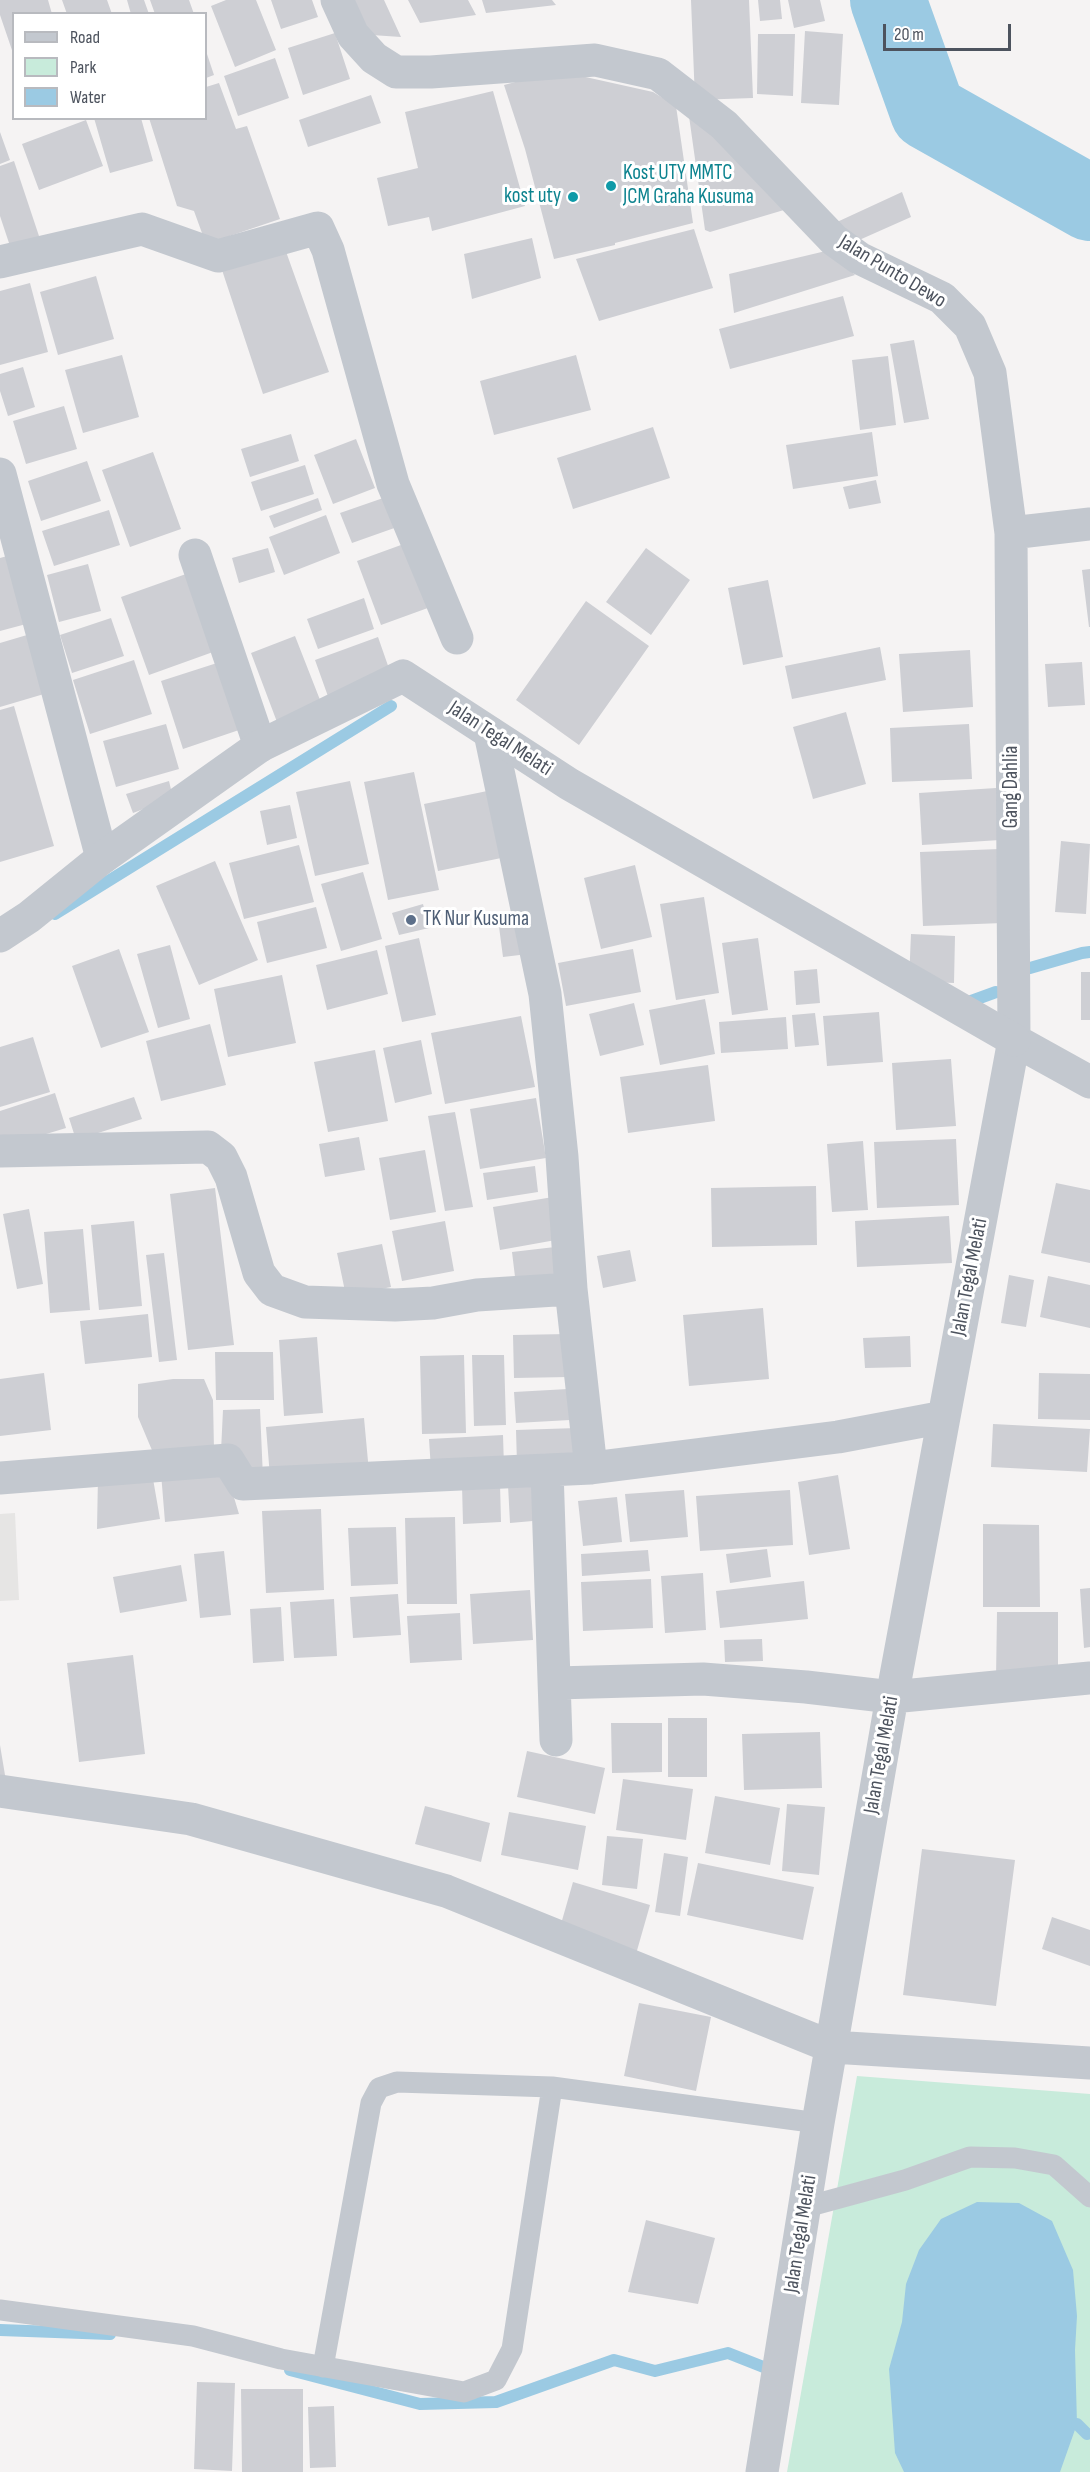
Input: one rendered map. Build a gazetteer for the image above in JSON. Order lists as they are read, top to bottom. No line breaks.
{"streets":{"street":["Jalan Punto Dewo","Jalan Tegal Melati","Gang Dahlia"]},"crossings":[["Jalan Punto Dewo","Gang Dahlia"],["Jalan Tegal Melati","Gang Dahlia"]],"places":["Kost UTY MMTC JCM Graha Kusuma","kost uty","TK Nur Kusuma"],"legend":["Road","Park","Water"],"scale_bar":"20 m"}
